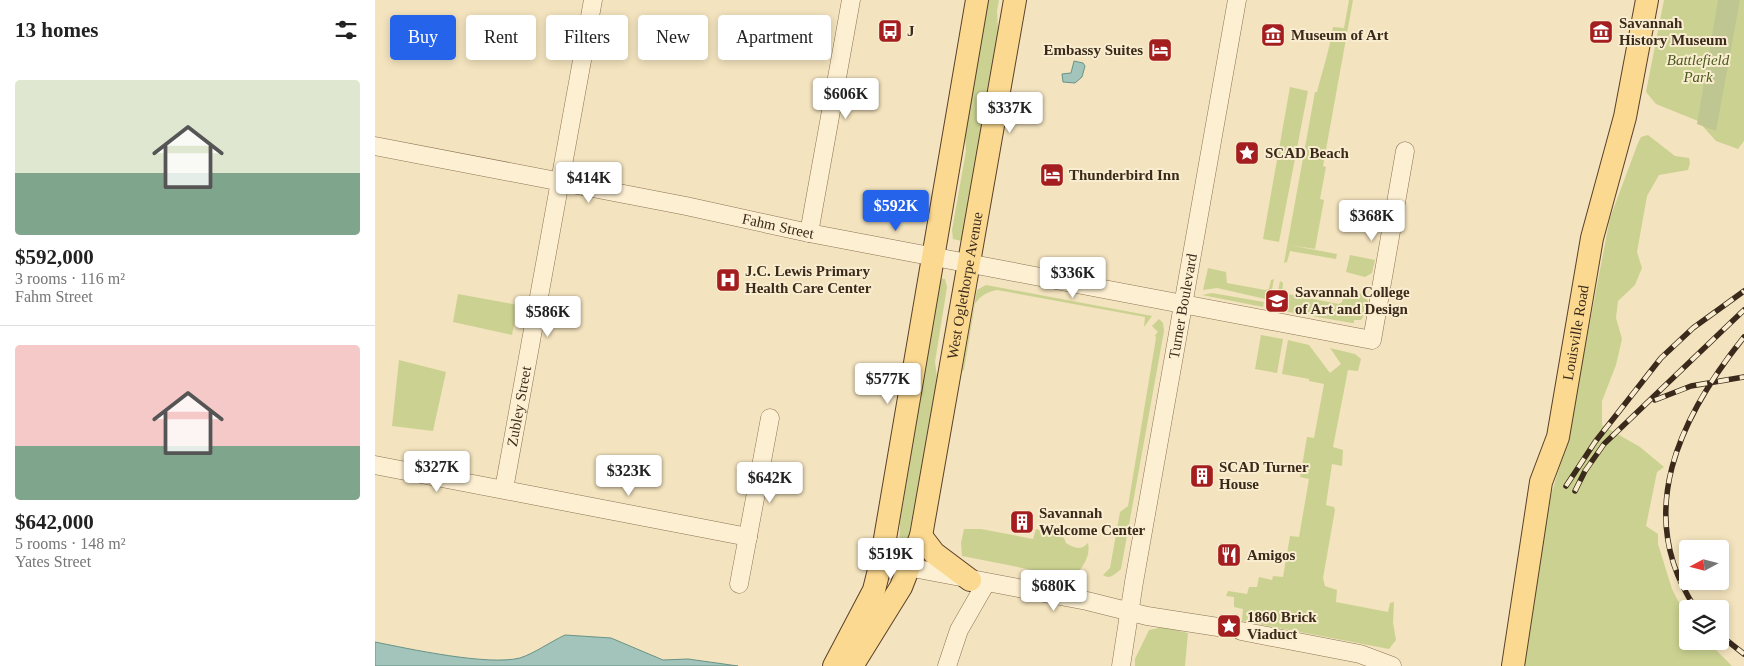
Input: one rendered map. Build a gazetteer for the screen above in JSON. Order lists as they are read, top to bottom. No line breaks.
{"streets":{"main road":["West Oglethorpe Avenue","Louisville Road"],"street":["Fahm Street","Turner Boulevard","Zubley Street"]},"crossings":[["Fahm Street","West Oglethorpe Avenue"],["Fahm Street","Turner Boulevard"],["Fahm Street","Zubley Street"]],"parks":["Battlefield Park"],"places":{"bus stop":["J"],"museum":["Savannah History Museum","Museum of Art"],"hotel":["Embassy Suites","Thunderbird Inn"],"place":["SCAD Beach","1860 Brick Viaduct"],"hospital":["J.C. Lewis Primary Health Care Center"],"school or university":["Savannah College of Art and Design"],"building":["SCAD Turner House","Savannah Welcome Center"],"restaurant":["Amigos"]},"north":"left","page":{"heading":"13 homes","chip":["Buy","Rent","Filters","New","Apartment"],"list":[{"name":"$592,000","note":"3 rooms · 116 m² · Fahm Street"},{"name":"$642,000","note":"5 rooms · 148 m² · Yates Street"}],"price":["$606K","$337K","$414K","$592K","$368K","$336K","$586K","$577K","$327K","$323K","$642K","$519K","$680K"]}}
